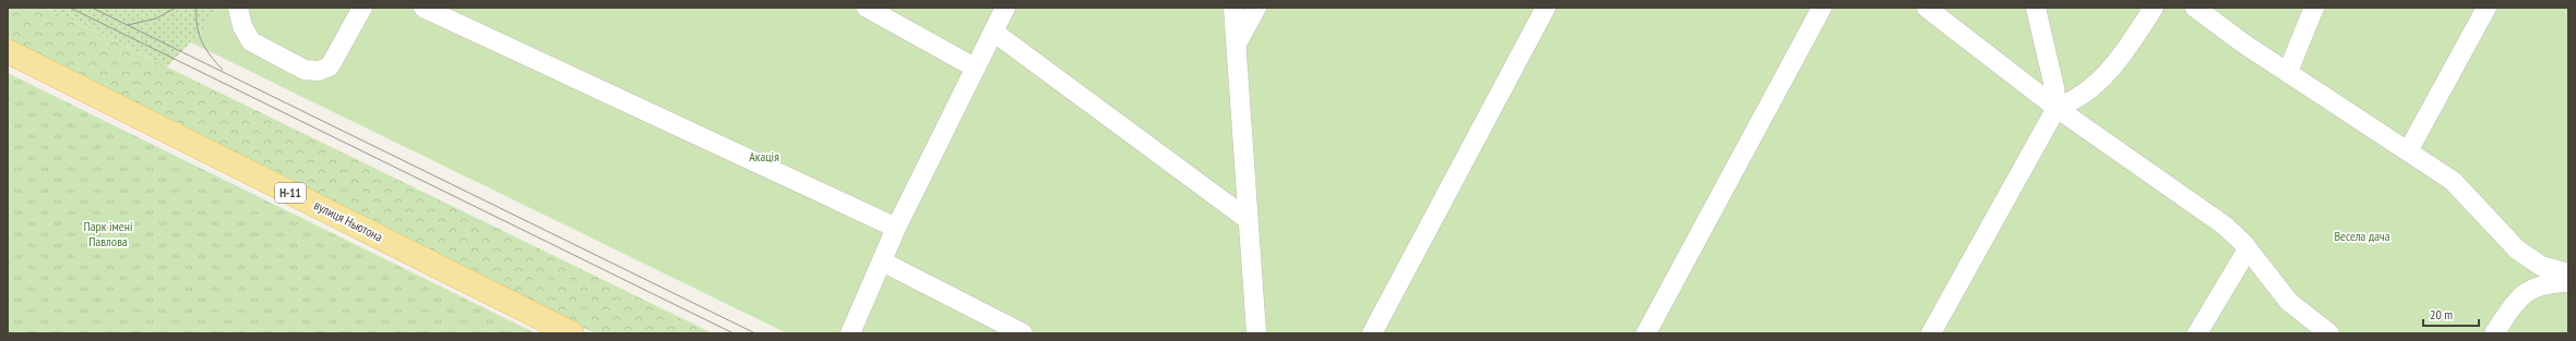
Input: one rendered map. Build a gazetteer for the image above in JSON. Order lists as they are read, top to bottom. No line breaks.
{"streets":{"main road":["Н-11","вулиця Ньютона"]},"parks":["Акація","Парк імені Павлова","Весела дача"],"scale_bar":"20 m"}
